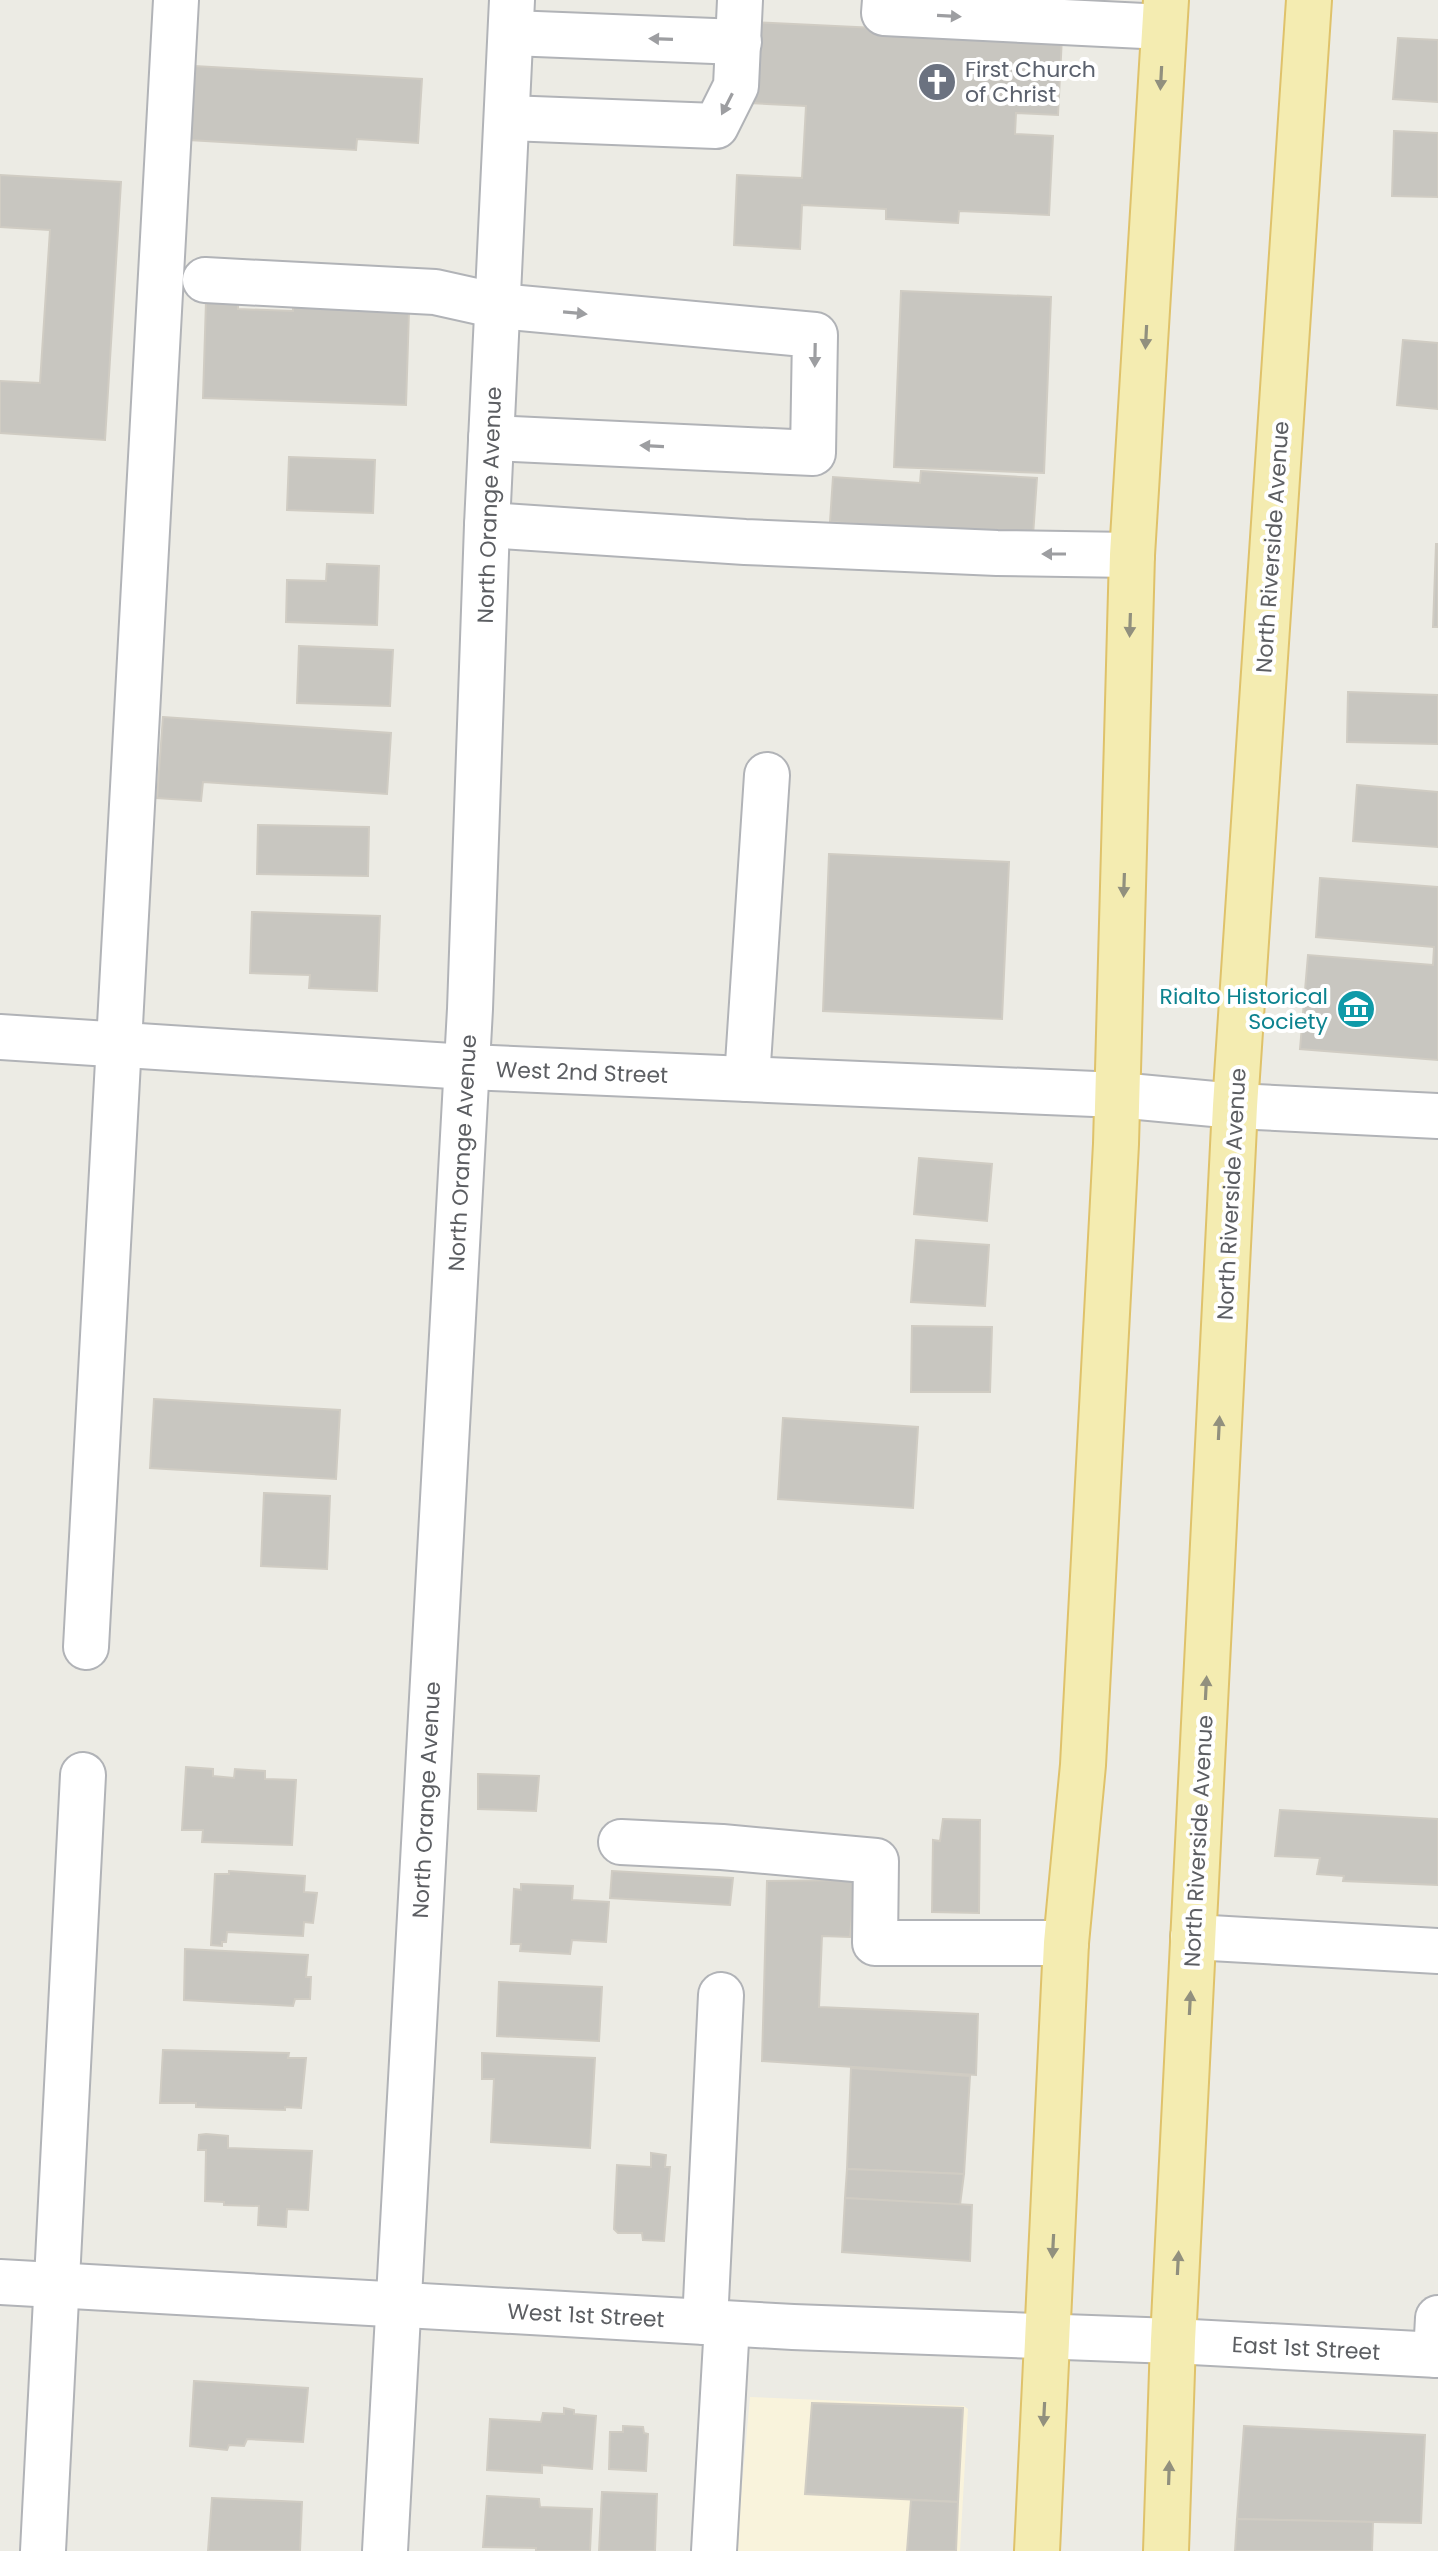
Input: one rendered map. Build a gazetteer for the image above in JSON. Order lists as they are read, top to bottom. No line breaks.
{"streets":{"main road":["North Riverside Avenue"],"street":["North Orange Avenue","West 2nd Street","West 1st Street","East 1st Street"]},"crossings":[["North Orange Avenue","West 2nd Street"],["North Orange Avenue","West 1st Street"],["North Riverside Avenue","West 2nd Street"],["North Riverside Avenue","West 1st Street"],["North Riverside Avenue","East 1st Street"],["West 1st Street","East 1st Street"]],"places":{"church":["First Church of Christ"],"museum":["Rialto Historical Society"]}}
